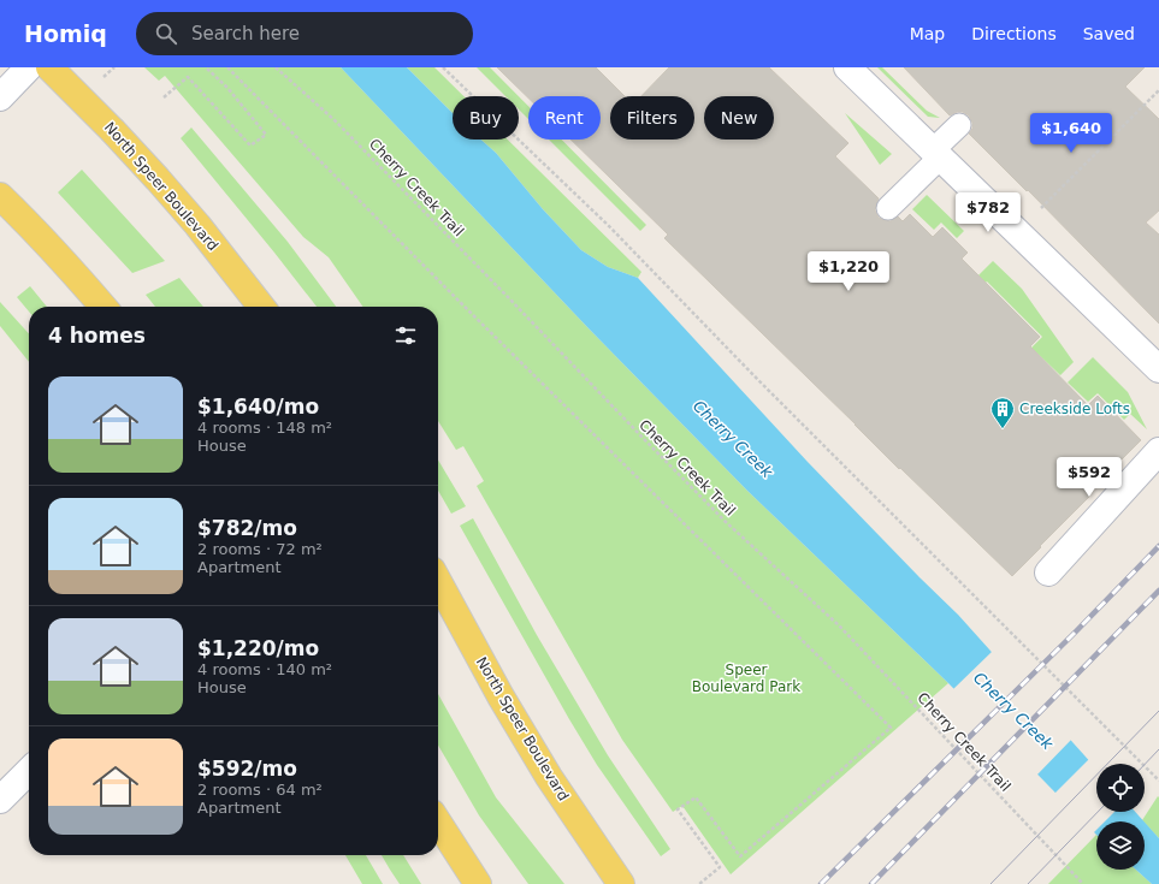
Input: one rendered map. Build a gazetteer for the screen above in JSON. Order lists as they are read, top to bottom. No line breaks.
{"streets":{"main road":["North Speer Boulevard"],"path":["Cherry Creek Trail"]},"water":["Cherry Creek"],"parks":["Speer Boulevard Park"],"places":{"building":["Creekside Lofts"]},"page":{"header":"Homiq","search":"Search here","nav":["Map","Directions","Saved"],"chip":["Buy","Rent","Filters","New"],"price":["$1,640","$782","$1,220","$592"],"heading":"4 homes","list":[{"name":"$1,640/mo","note":"4 rooms · 148 m² · House"},{"name":"$782/mo","note":"2 rooms · 72 m² · Apartment"},{"name":"$1,220/mo","note":"4 rooms · 140 m² · House"},{"name":"$592/mo","note":"2 rooms · 64 m² · Apartment"}]}}
